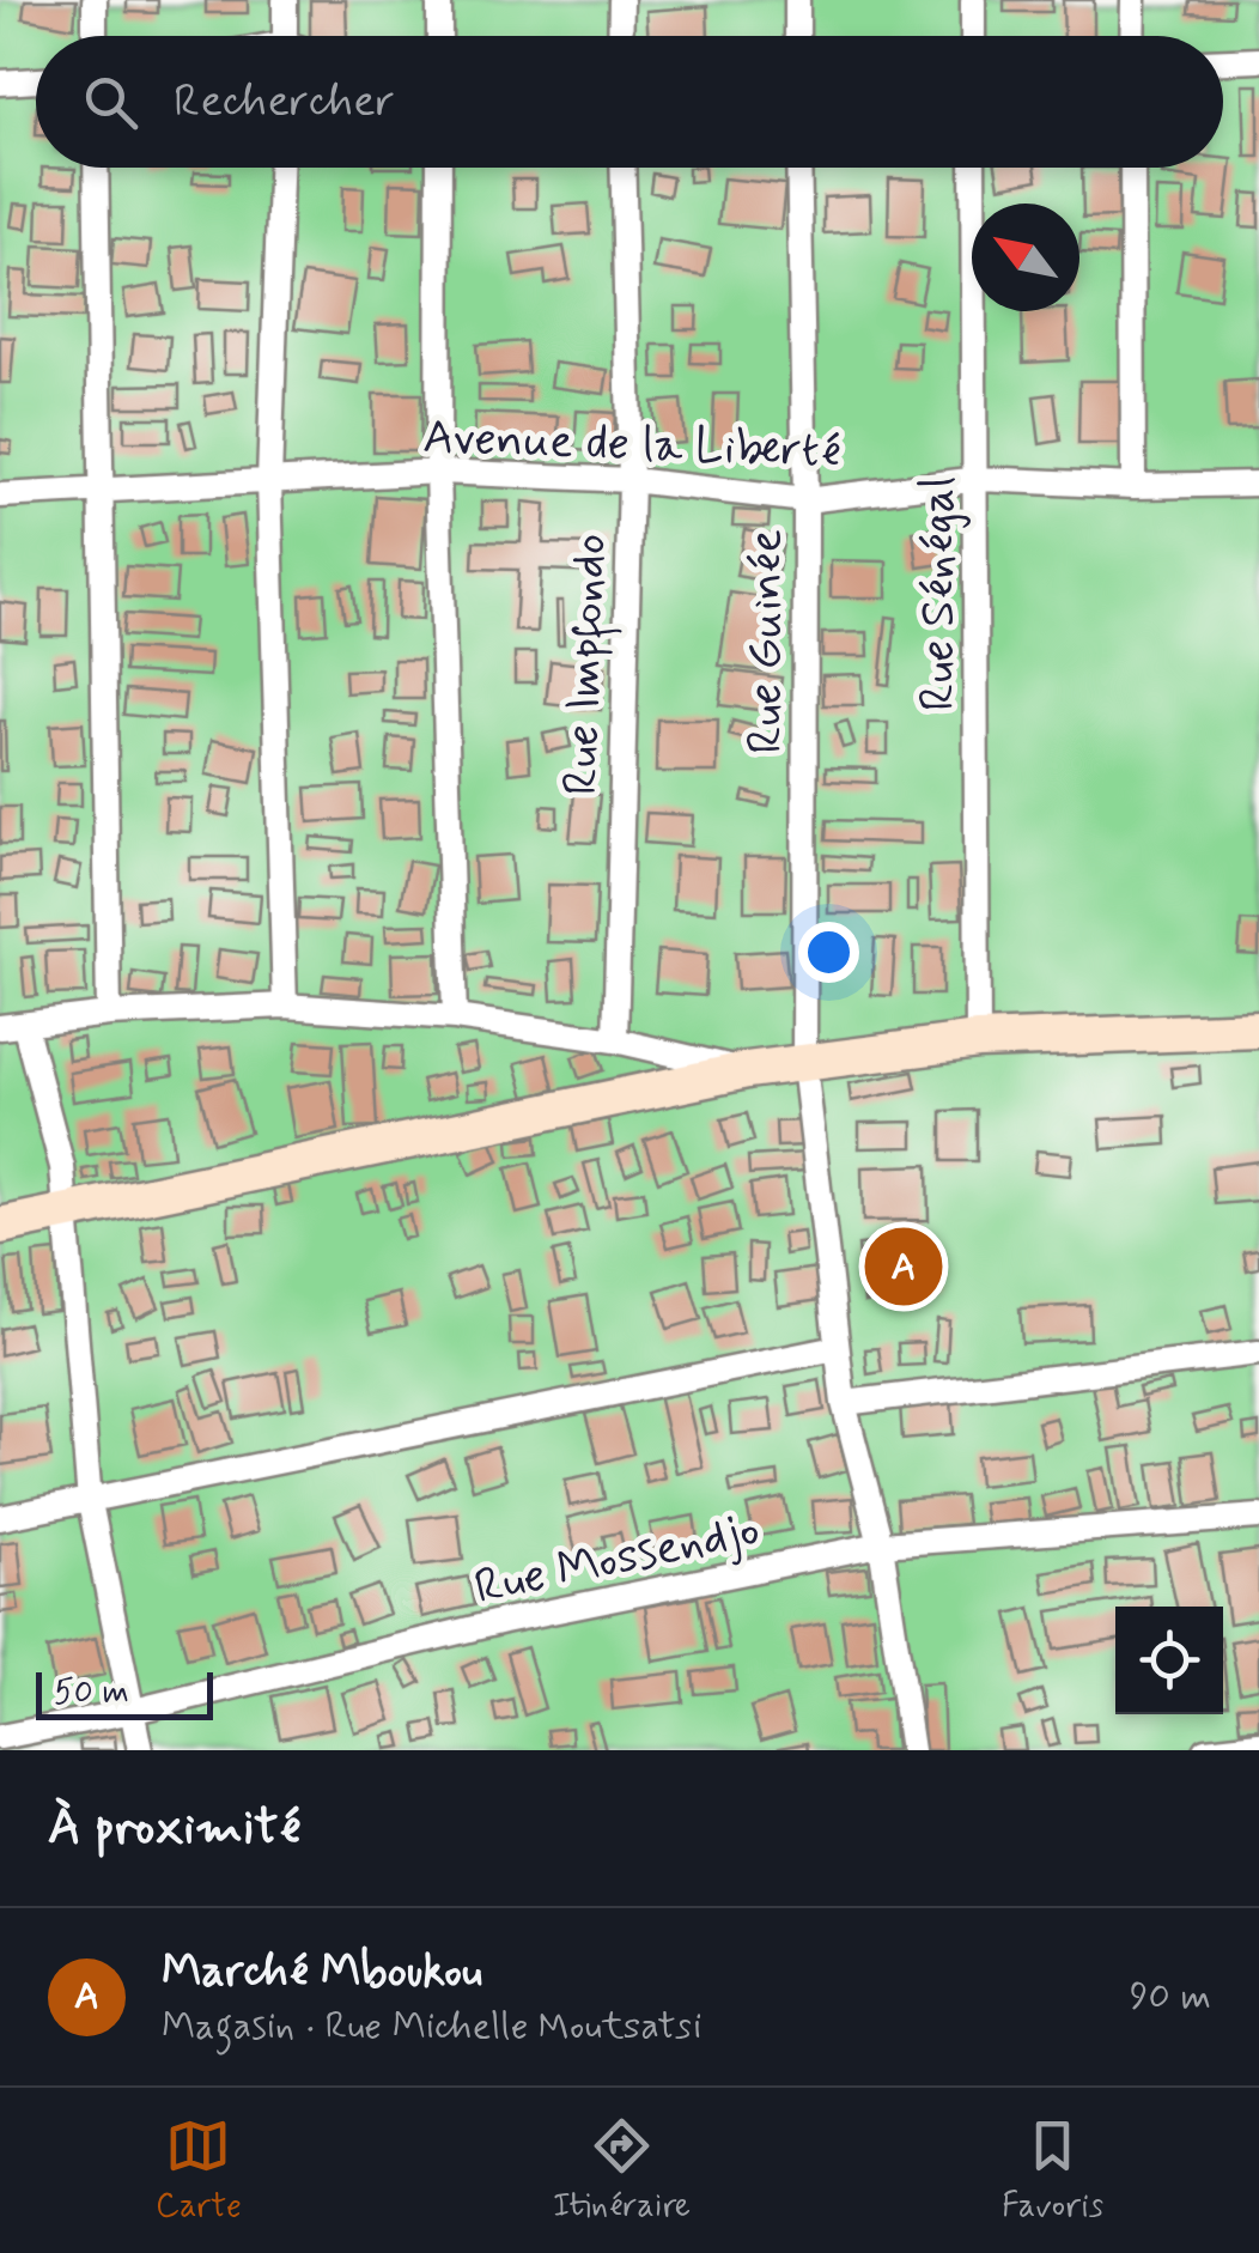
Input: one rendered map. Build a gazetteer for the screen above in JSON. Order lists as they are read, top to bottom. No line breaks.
{"streets":{"street":["Avenue de la Liberté","Rue Sénégal","Rue Guinée","Rue Impfondo","Rue Mossendjo"]},"crossings":[["Avenue de la Liberté","Rue Sénégal"],["Avenue de la Liberté","Rue Guinée"],["Avenue de la Liberté","Rue Impfondo"],["Rue Guinée","Rue Mossendjo"]],"scale_bar":"50 m","north":"top left","page":{"search":"Rechercher","pins":"A","scale":"50 m","heading":"À proximité","list":[{"mark":"A","name":"Marché Mboukou","note":"Magasin · Rue Michelle Moutsatsi","value":"90 m"}],"nav":["Carte","Itinéraire","Favoris"]}}
